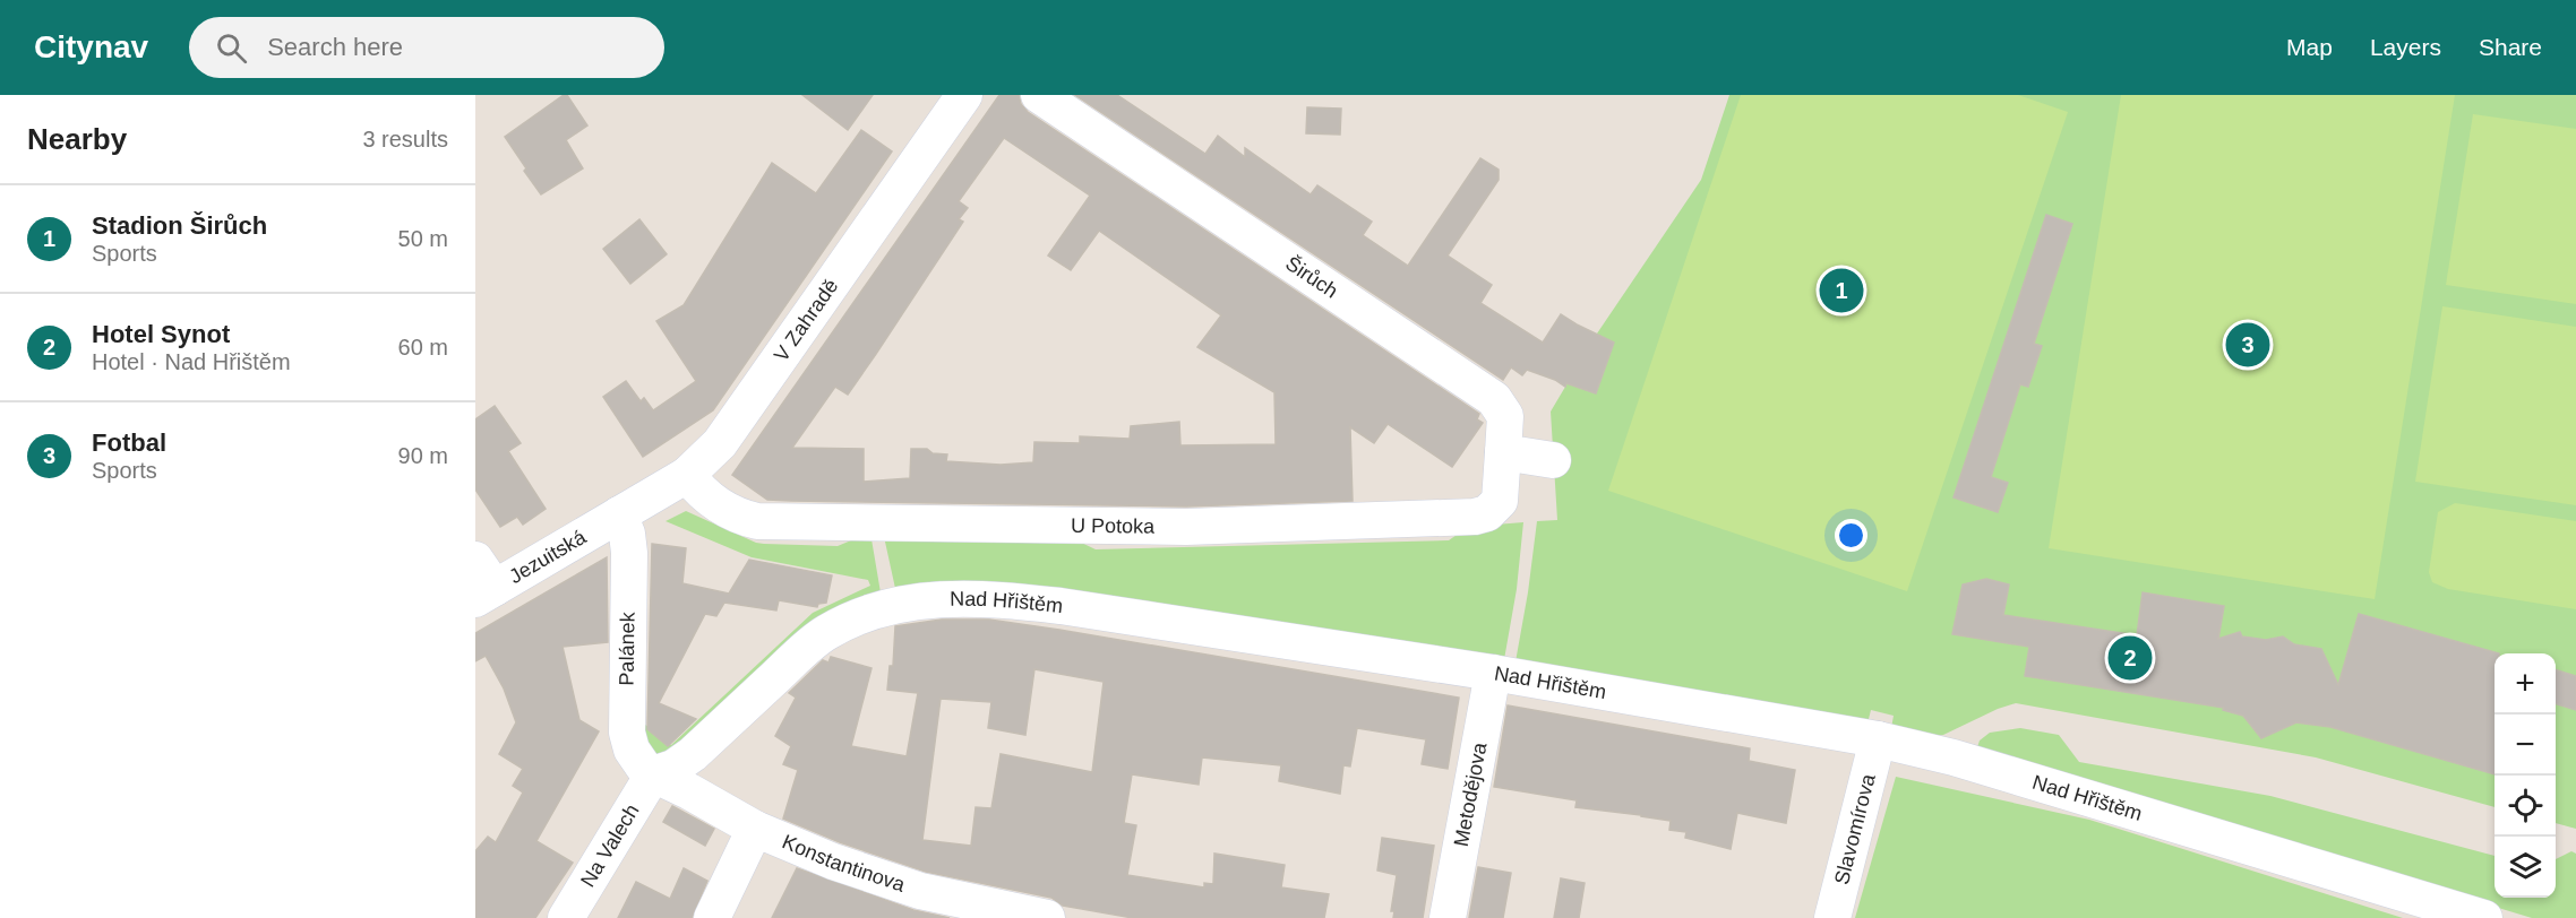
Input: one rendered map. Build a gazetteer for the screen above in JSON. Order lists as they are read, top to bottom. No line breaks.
{"streets":{"street":["Širůch","V Zahradě","U Potoka","Jezuitská","Nad Hřištěm","Palánek","Metodějova","Slavomírova","Na Valech","Konstantinova"]},"crossings":[["Širůch","U Potoka"],["V Zahradě","U Potoka"],["V Zahradě","Jezuitská"],["V Zahradě","Palánek"],["Jezuitská","Palánek"],["Nad Hřištěm","Palánek"],["Nad Hřištěm","Metodějova"],["Nad Hřištěm","Slavomírova"],["Nad Hřištěm","Na Valech"],["Nad Hřištěm","Konstantinova"],["Palánek","Na Valech"],["Palánek","Konstantinova"],["Na Valech","Konstantinova"]],"page":{"header":"Citynav","search":"Search here","nav":["Map","Layers","Share"],"heading":["Nearby","3 results"],"list":[{"mark":"1","name":"Stadion Širůch","note":"Sports","value":"50 m"},{"mark":"2","name":"Hotel Synot","note":"Hotel · Nad Hřištěm","value":"60 m"},{"mark":"3","name":"Fotbal","note":"Sports","value":"90 m"}],"pins":["1","3","2"],"map_buttons":["+","−"]}}
